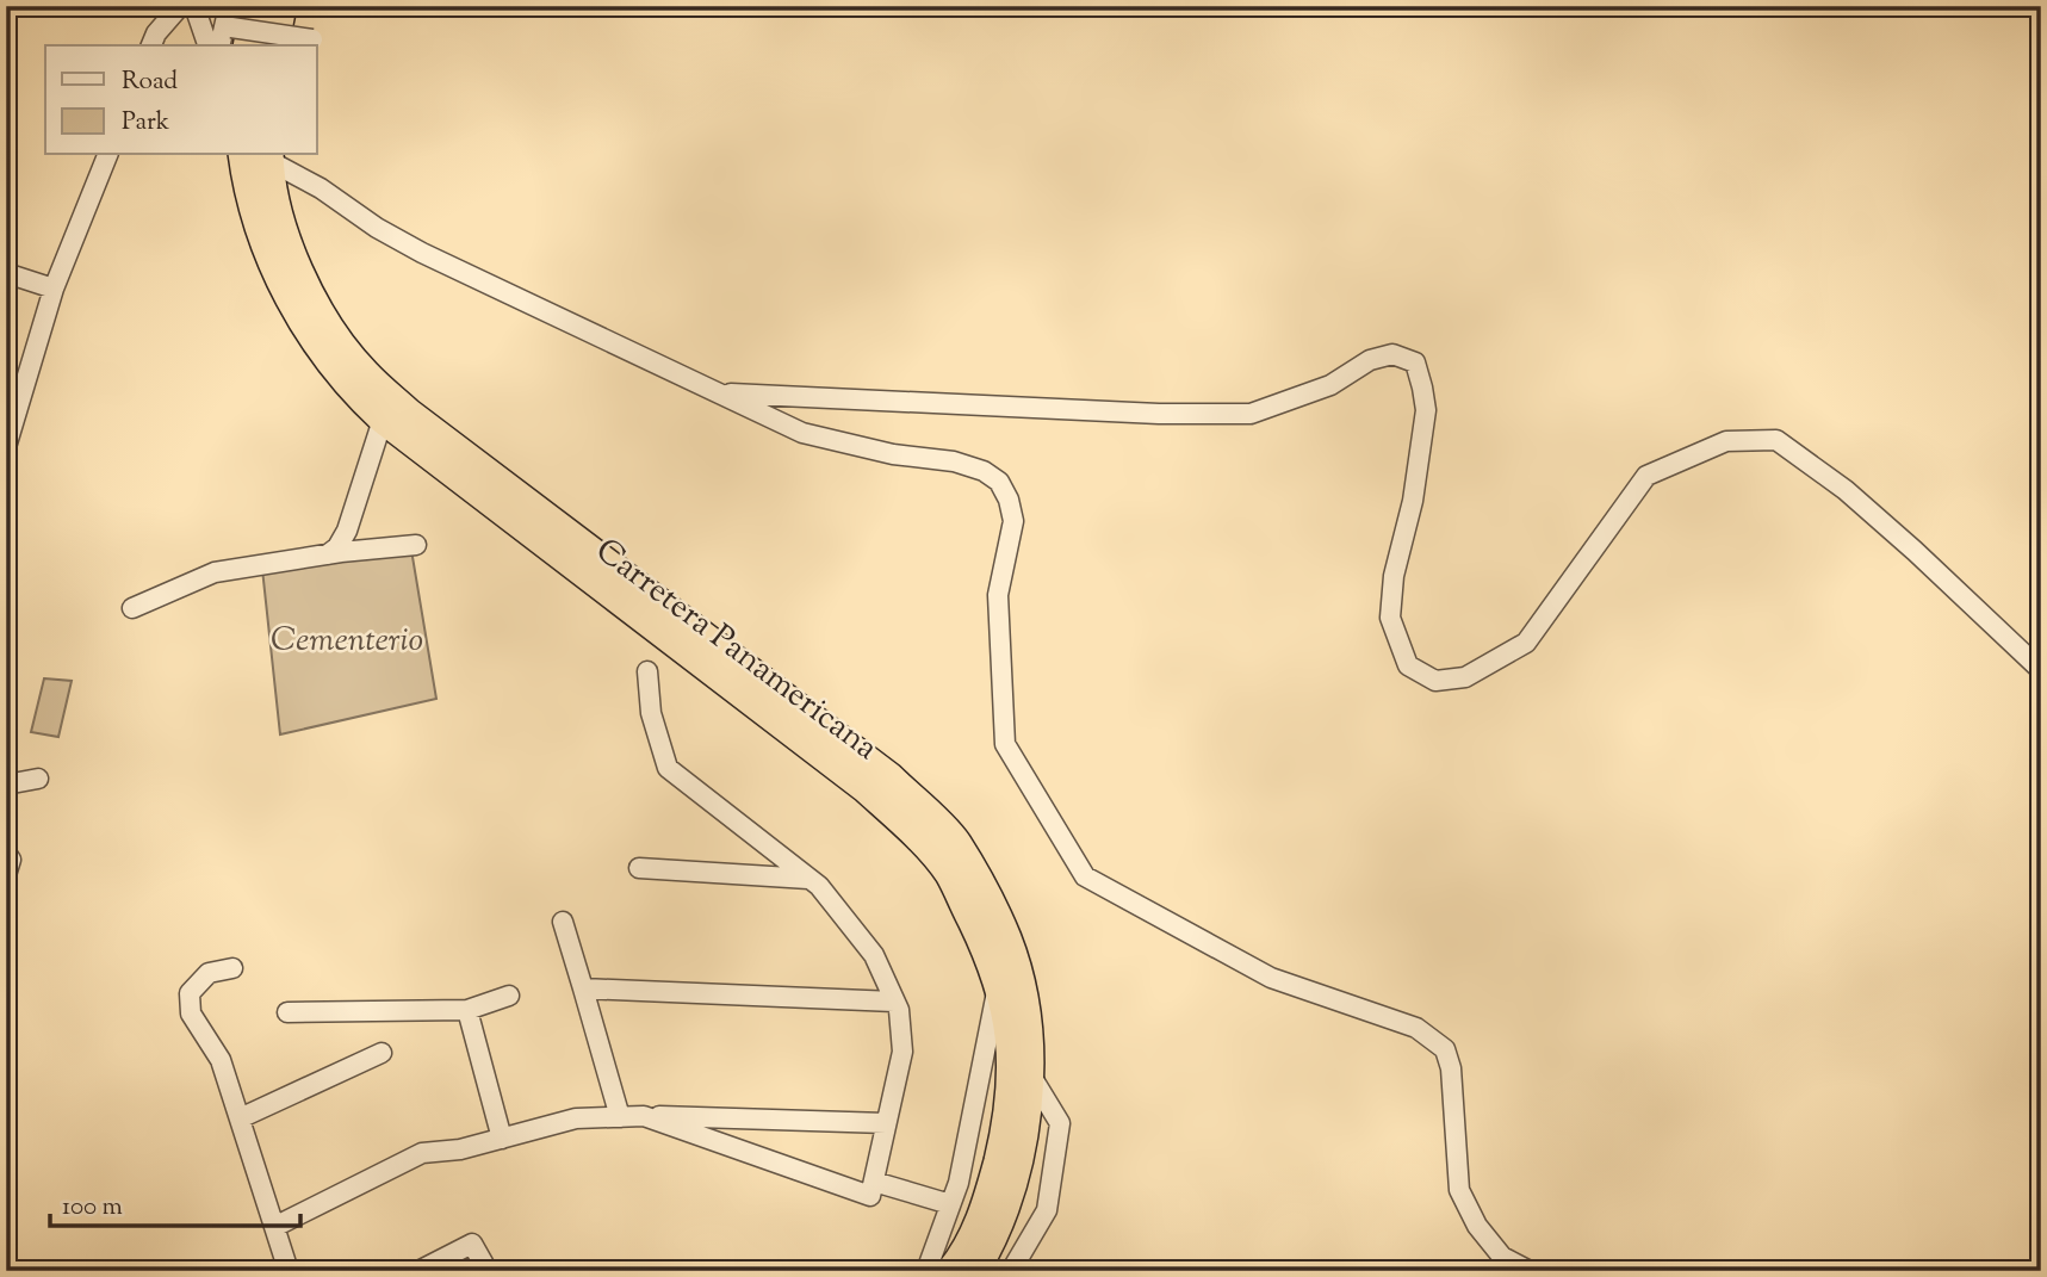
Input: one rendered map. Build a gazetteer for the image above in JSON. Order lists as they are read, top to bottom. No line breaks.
{"streets":{"highway":["Carretera Panamericana"]},"parks":["Cementerio"],"legend":["Road","Park"],"scale_bar":"100 m"}
